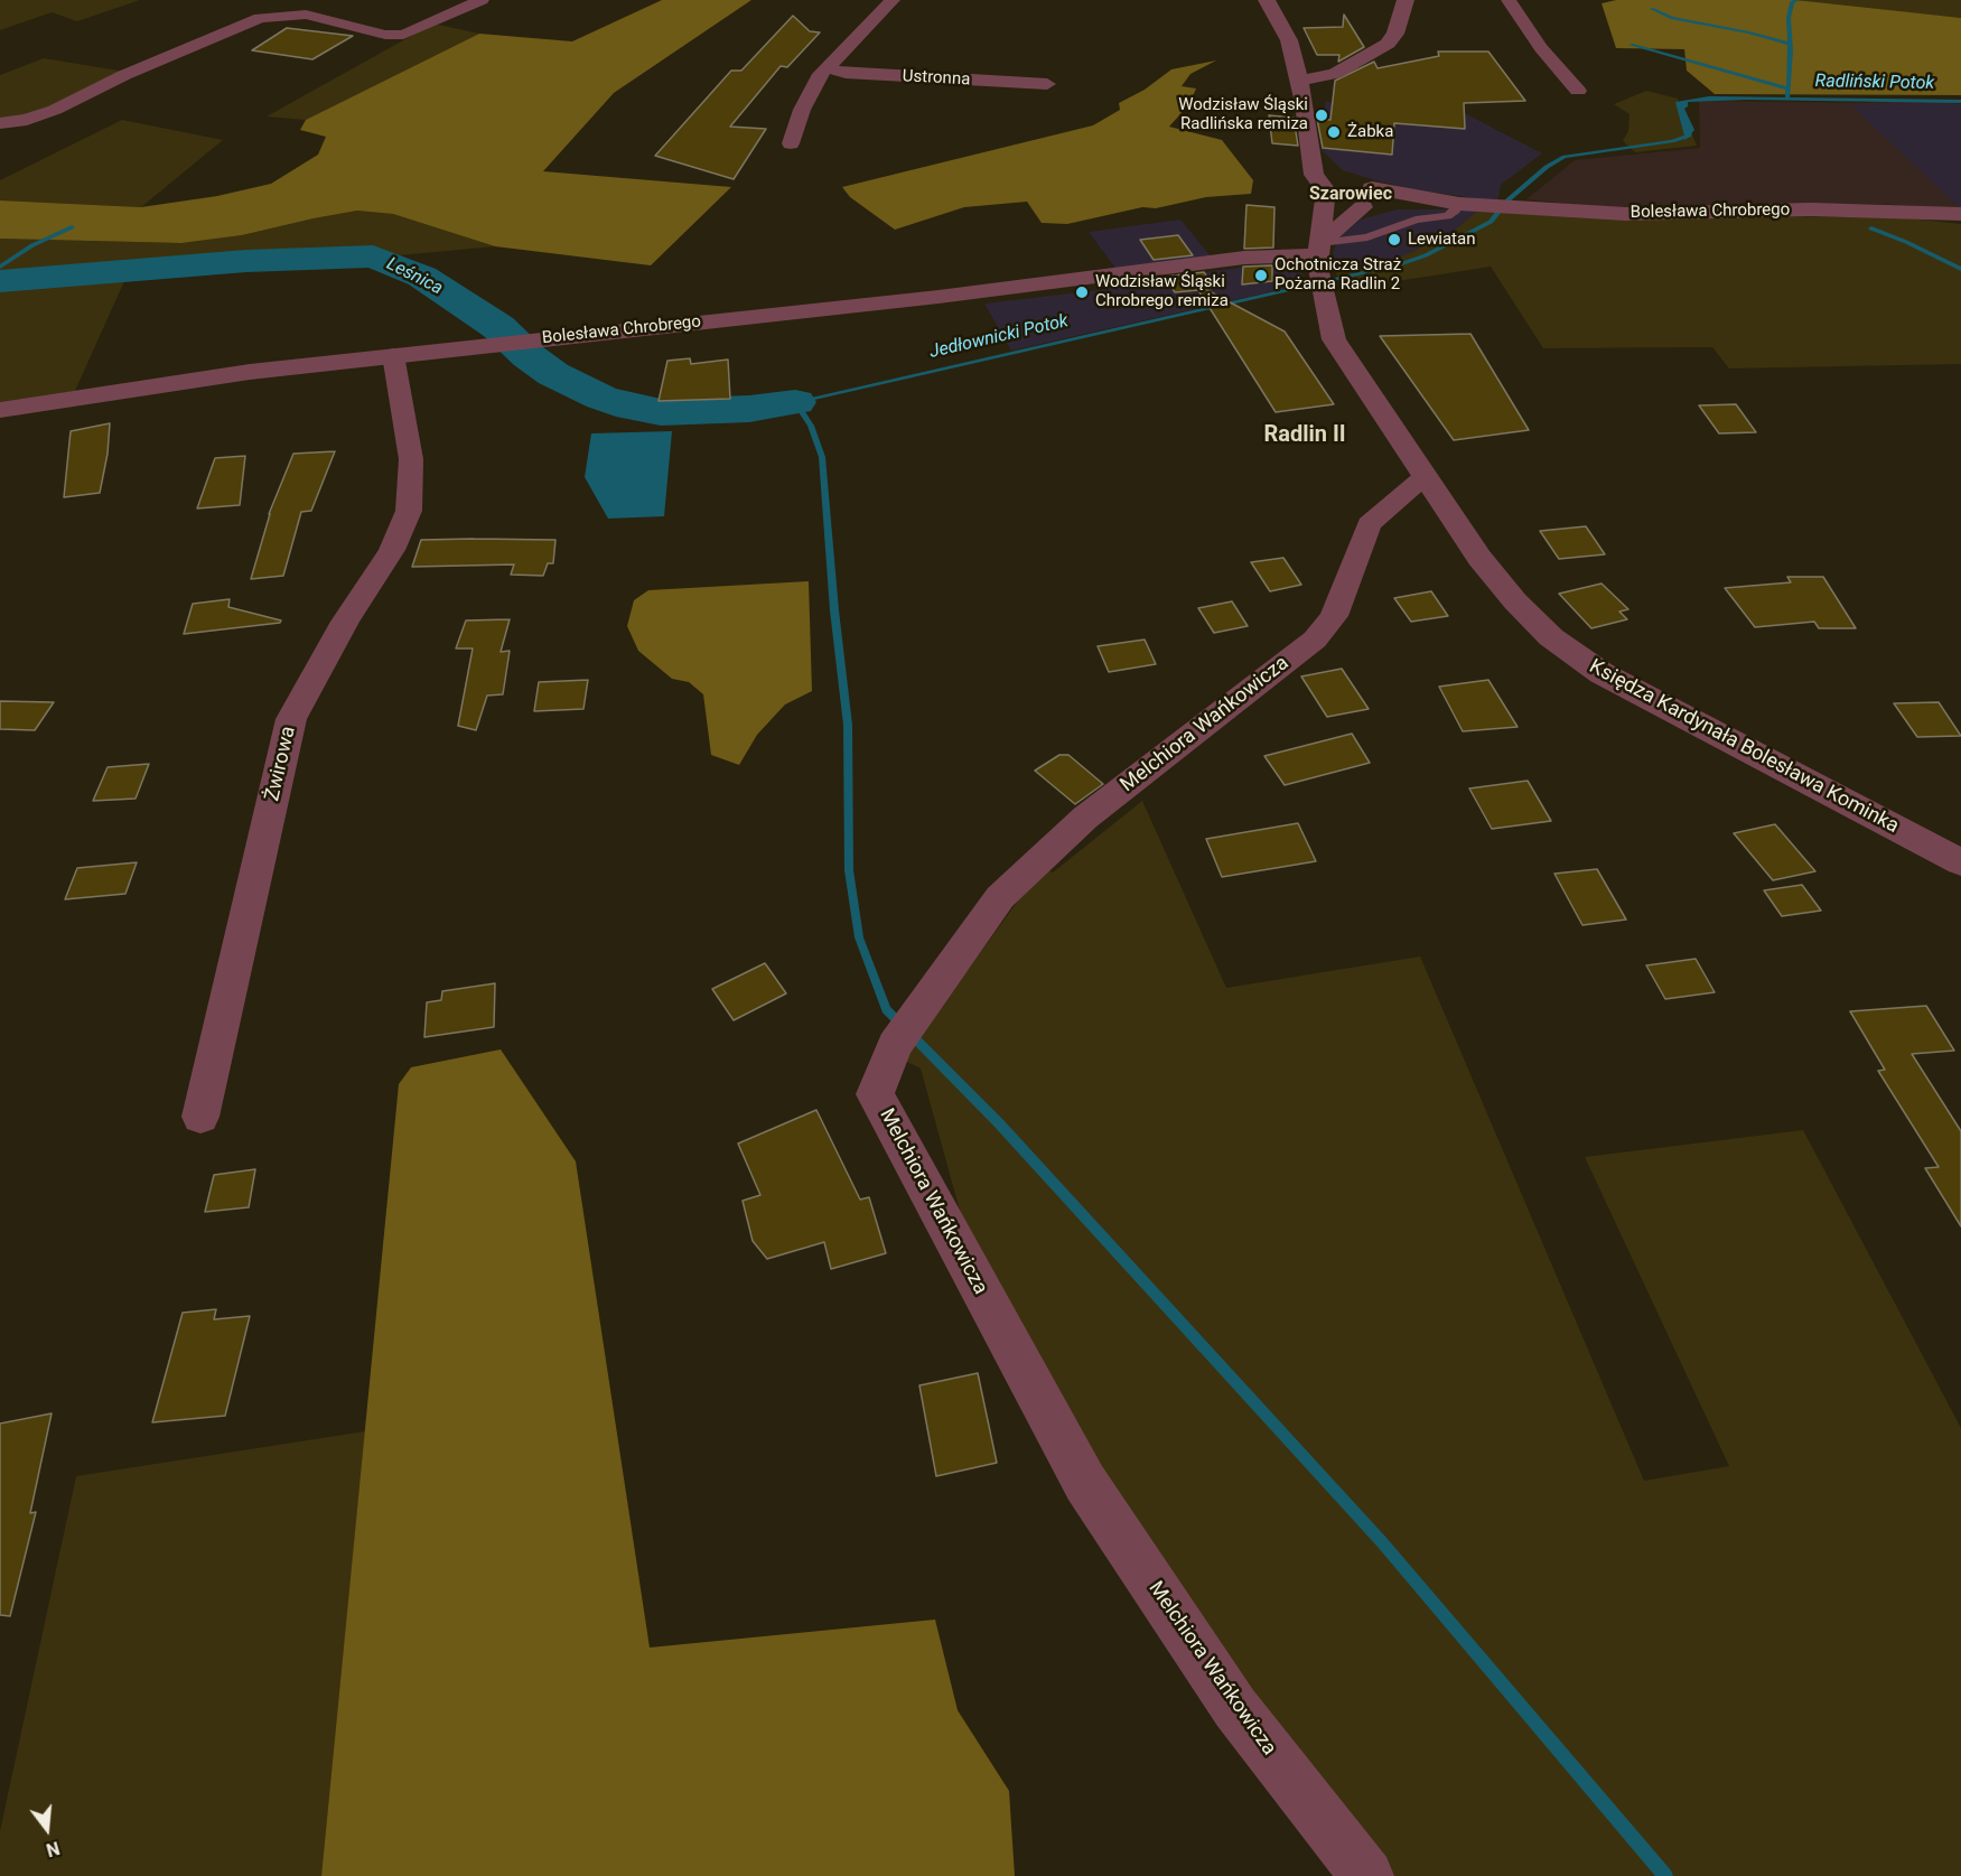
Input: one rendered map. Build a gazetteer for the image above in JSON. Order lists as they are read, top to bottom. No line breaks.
{"streets":{"street":["Ustronna","Bolesława Chrobrego","Melchiora Wańkowicza","Księdza Kardynała Bolesława Kominka","Żwirowa"]},"crossings":[["Bolesława Chrobrego","Księdza Kardynała Bolesława Kominka"],["Bolesława Chrobrego","Żwirowa"],["Melchiora Wańkowicza","Księdza Kardynała Bolesława Kominka"]],"districts":["Szarowiec","Radlin II"],"water":["Radliński Potok","Leśnica","Jedłownicki Potok"],"places":["Wodzisław Śląski Radlińska remiza","Żabka","Lewiatan","Ochotnicza Straż Pożarna Radlin 2","Wodzisław Śląski Chrobrego remiza"],"north":"bottom"}
